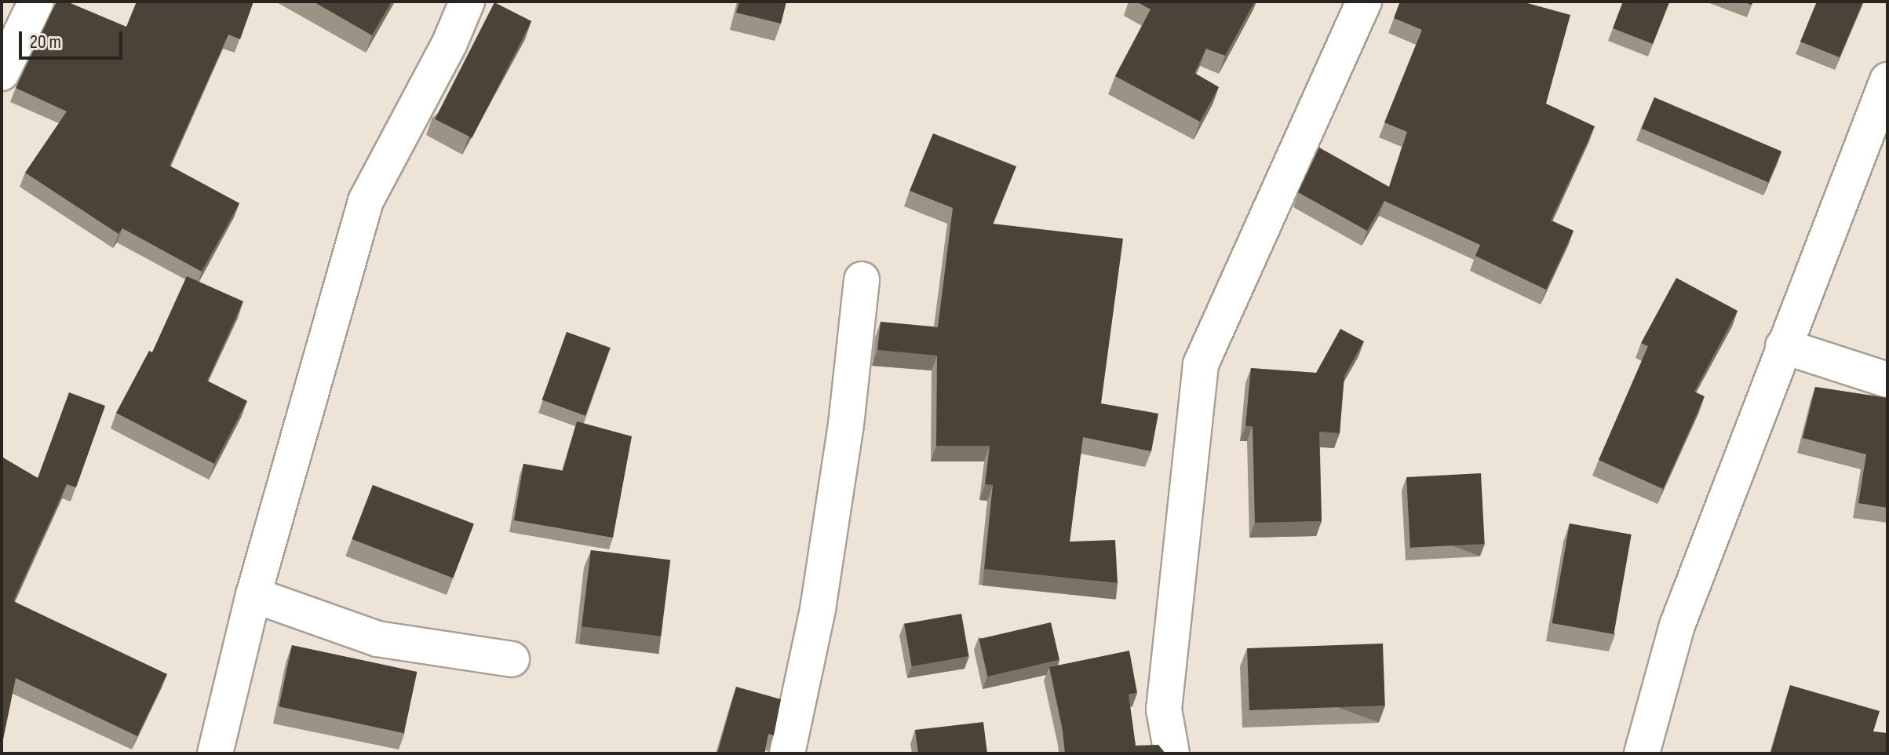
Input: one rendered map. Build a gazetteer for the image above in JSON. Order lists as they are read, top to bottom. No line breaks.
{"scale_bar":"20 m"}
